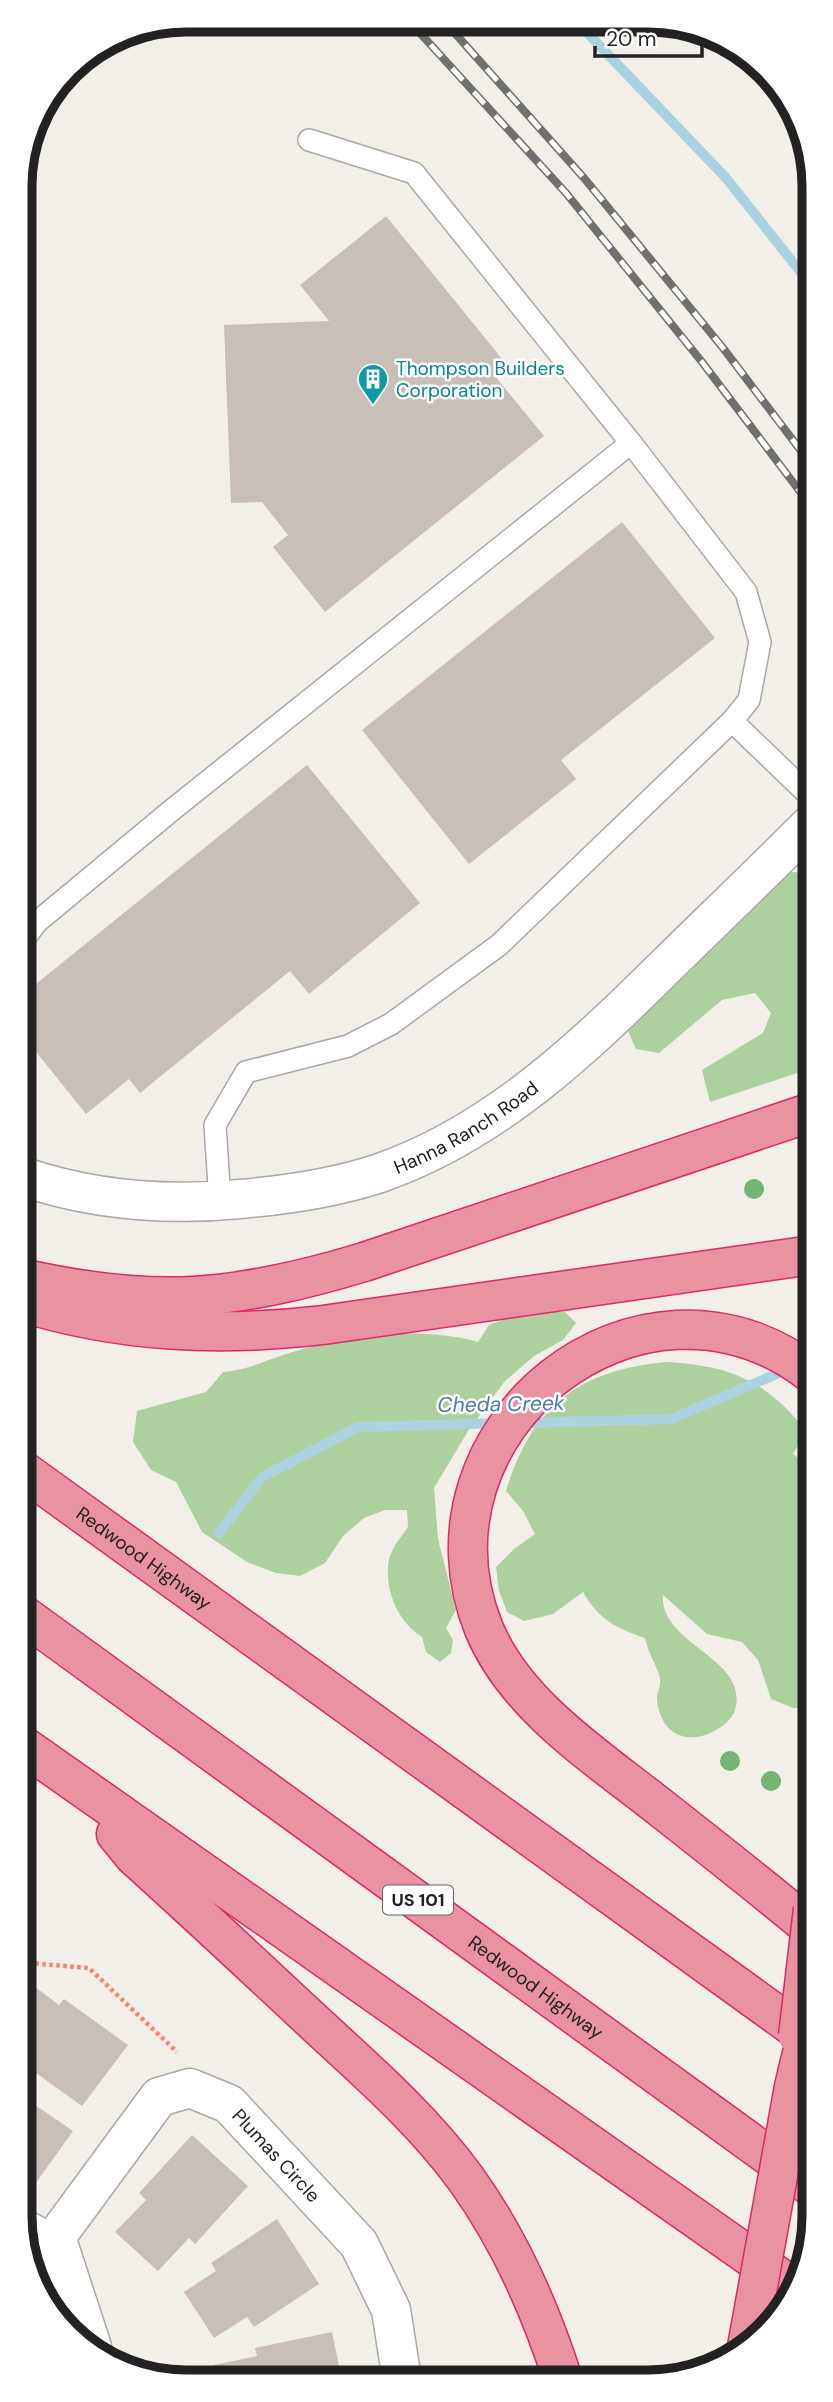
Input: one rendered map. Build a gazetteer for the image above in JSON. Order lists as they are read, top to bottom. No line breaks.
{"streets":{"highway":["Redwood Highway","US 101"],"street":["Hanna Ranch Road","Plumas Circle"]},"water":["Cheda Creek"],"places":{"building":["Thompson Builders Corporation"]},"scale_bar":"20 m"}
